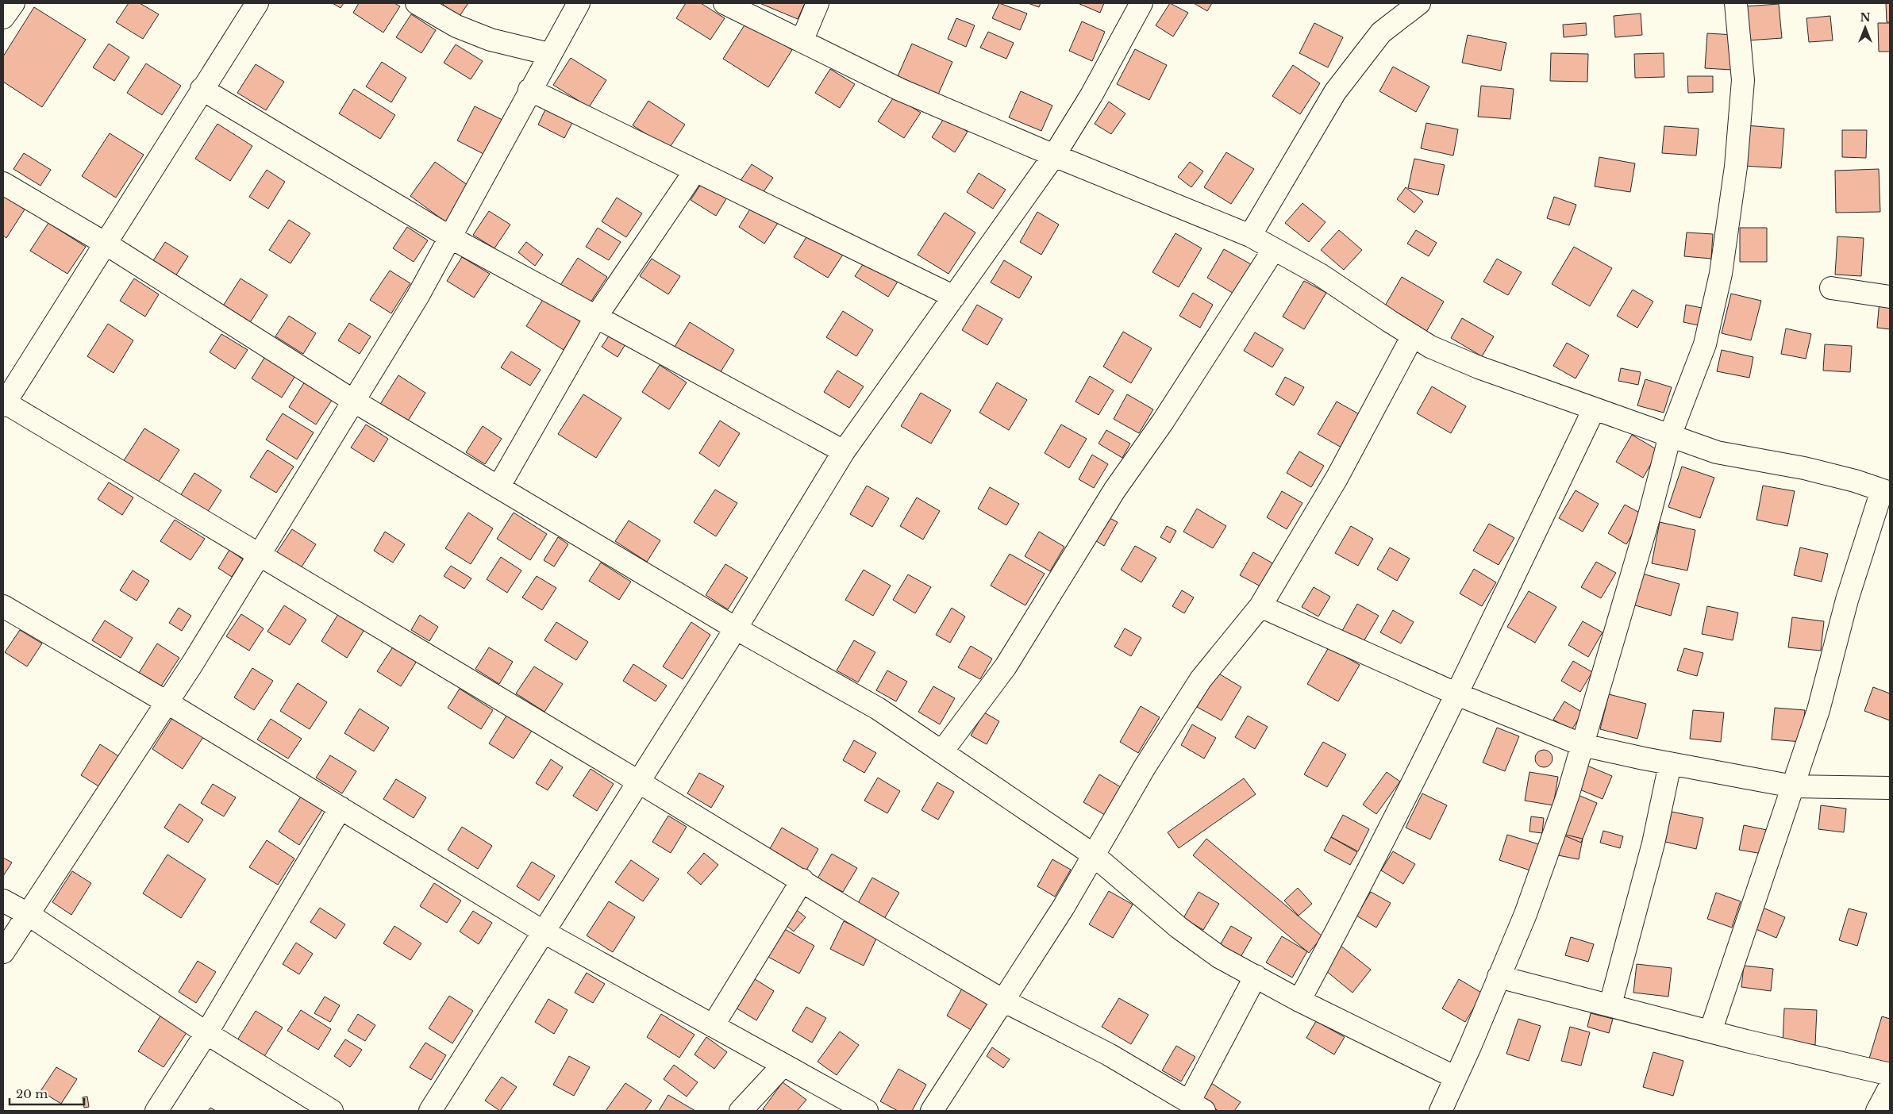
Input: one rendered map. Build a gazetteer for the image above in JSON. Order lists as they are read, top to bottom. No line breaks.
{"scale_bar":"20 m","north":"top"}
